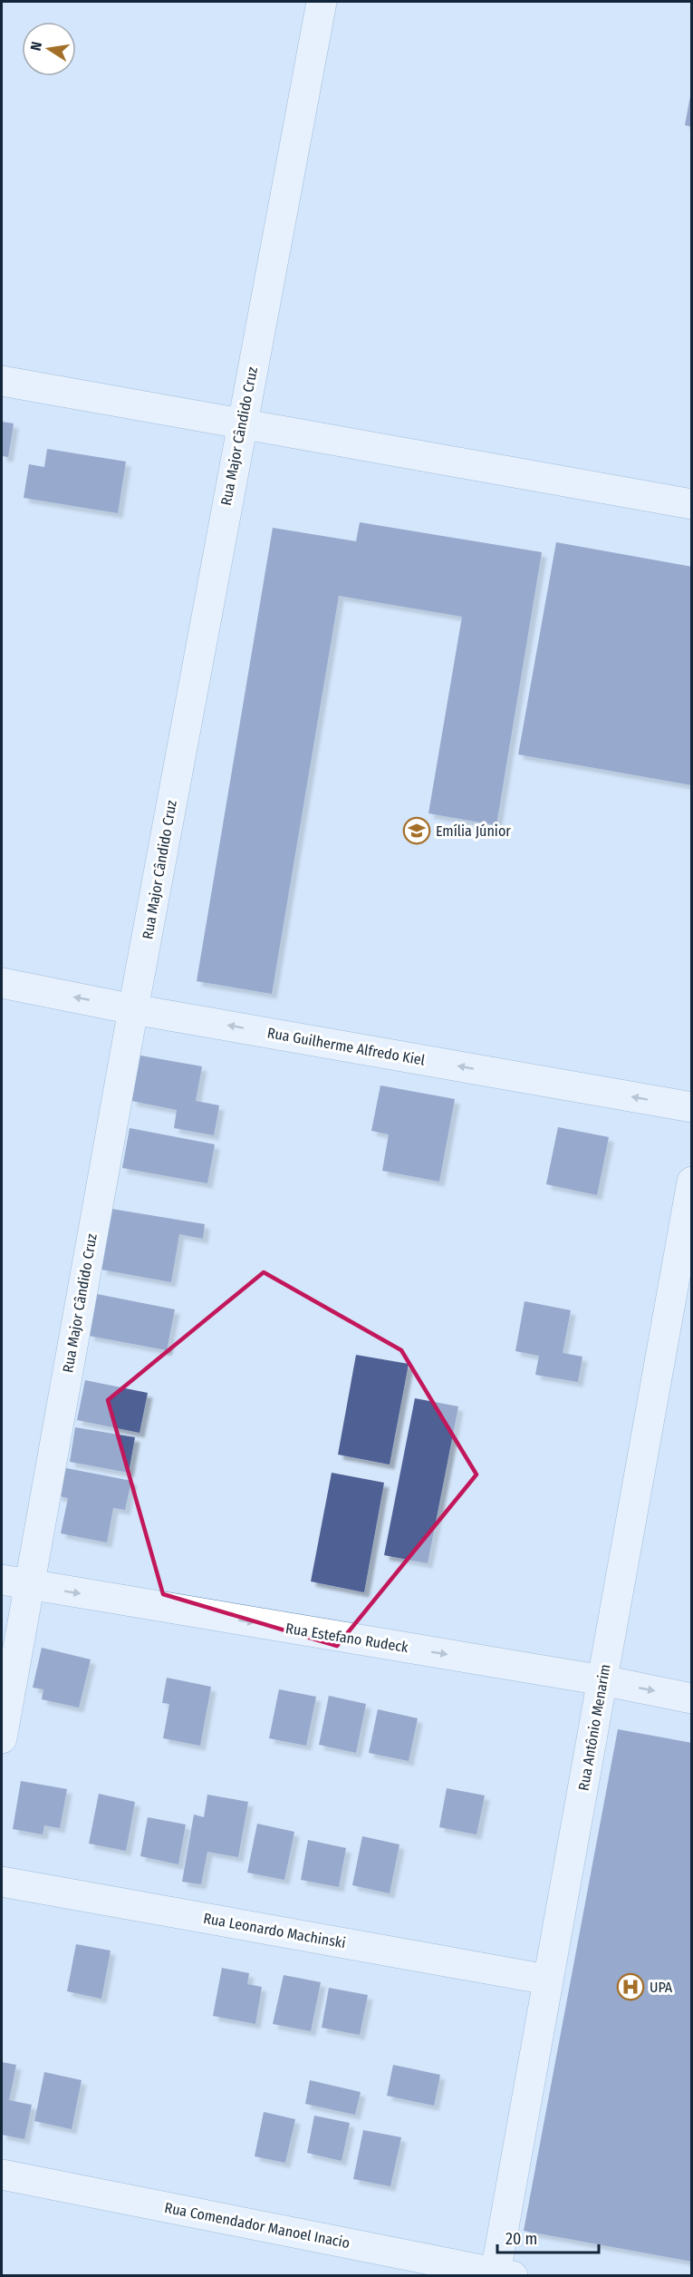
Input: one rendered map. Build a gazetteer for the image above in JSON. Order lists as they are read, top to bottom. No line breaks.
{"streets":{"street":["Rua Major Cândido Cruz","Rua Guilherme Alfredo Kiel","Rua Estefano Rudeck","Rua Antônio Menarim","Rua Leonardo Machinski","Rua Comendador Manoel Inacio"]},"crossings":[["Rua Major Cândido Cruz","Rua Guilherme Alfredo Kiel"],["Rua Major Cândido Cruz","Rua Estefano Rudeck"],["Rua Estefano Rudeck","Rua Antônio Menarim"],["Rua Antônio Menarim","Rua Leonardo Machinski"],["Rua Antônio Menarim","Rua Comendador Manoel Inacio"]],"one_way":["Rua Guilherme Alfredo Kiel","Rua Estefano Rudeck"],"places":{"school or university":["Emília Júnior"],"hospital":["UPA"]},"scale_bar":"20 m","north":"left"}
